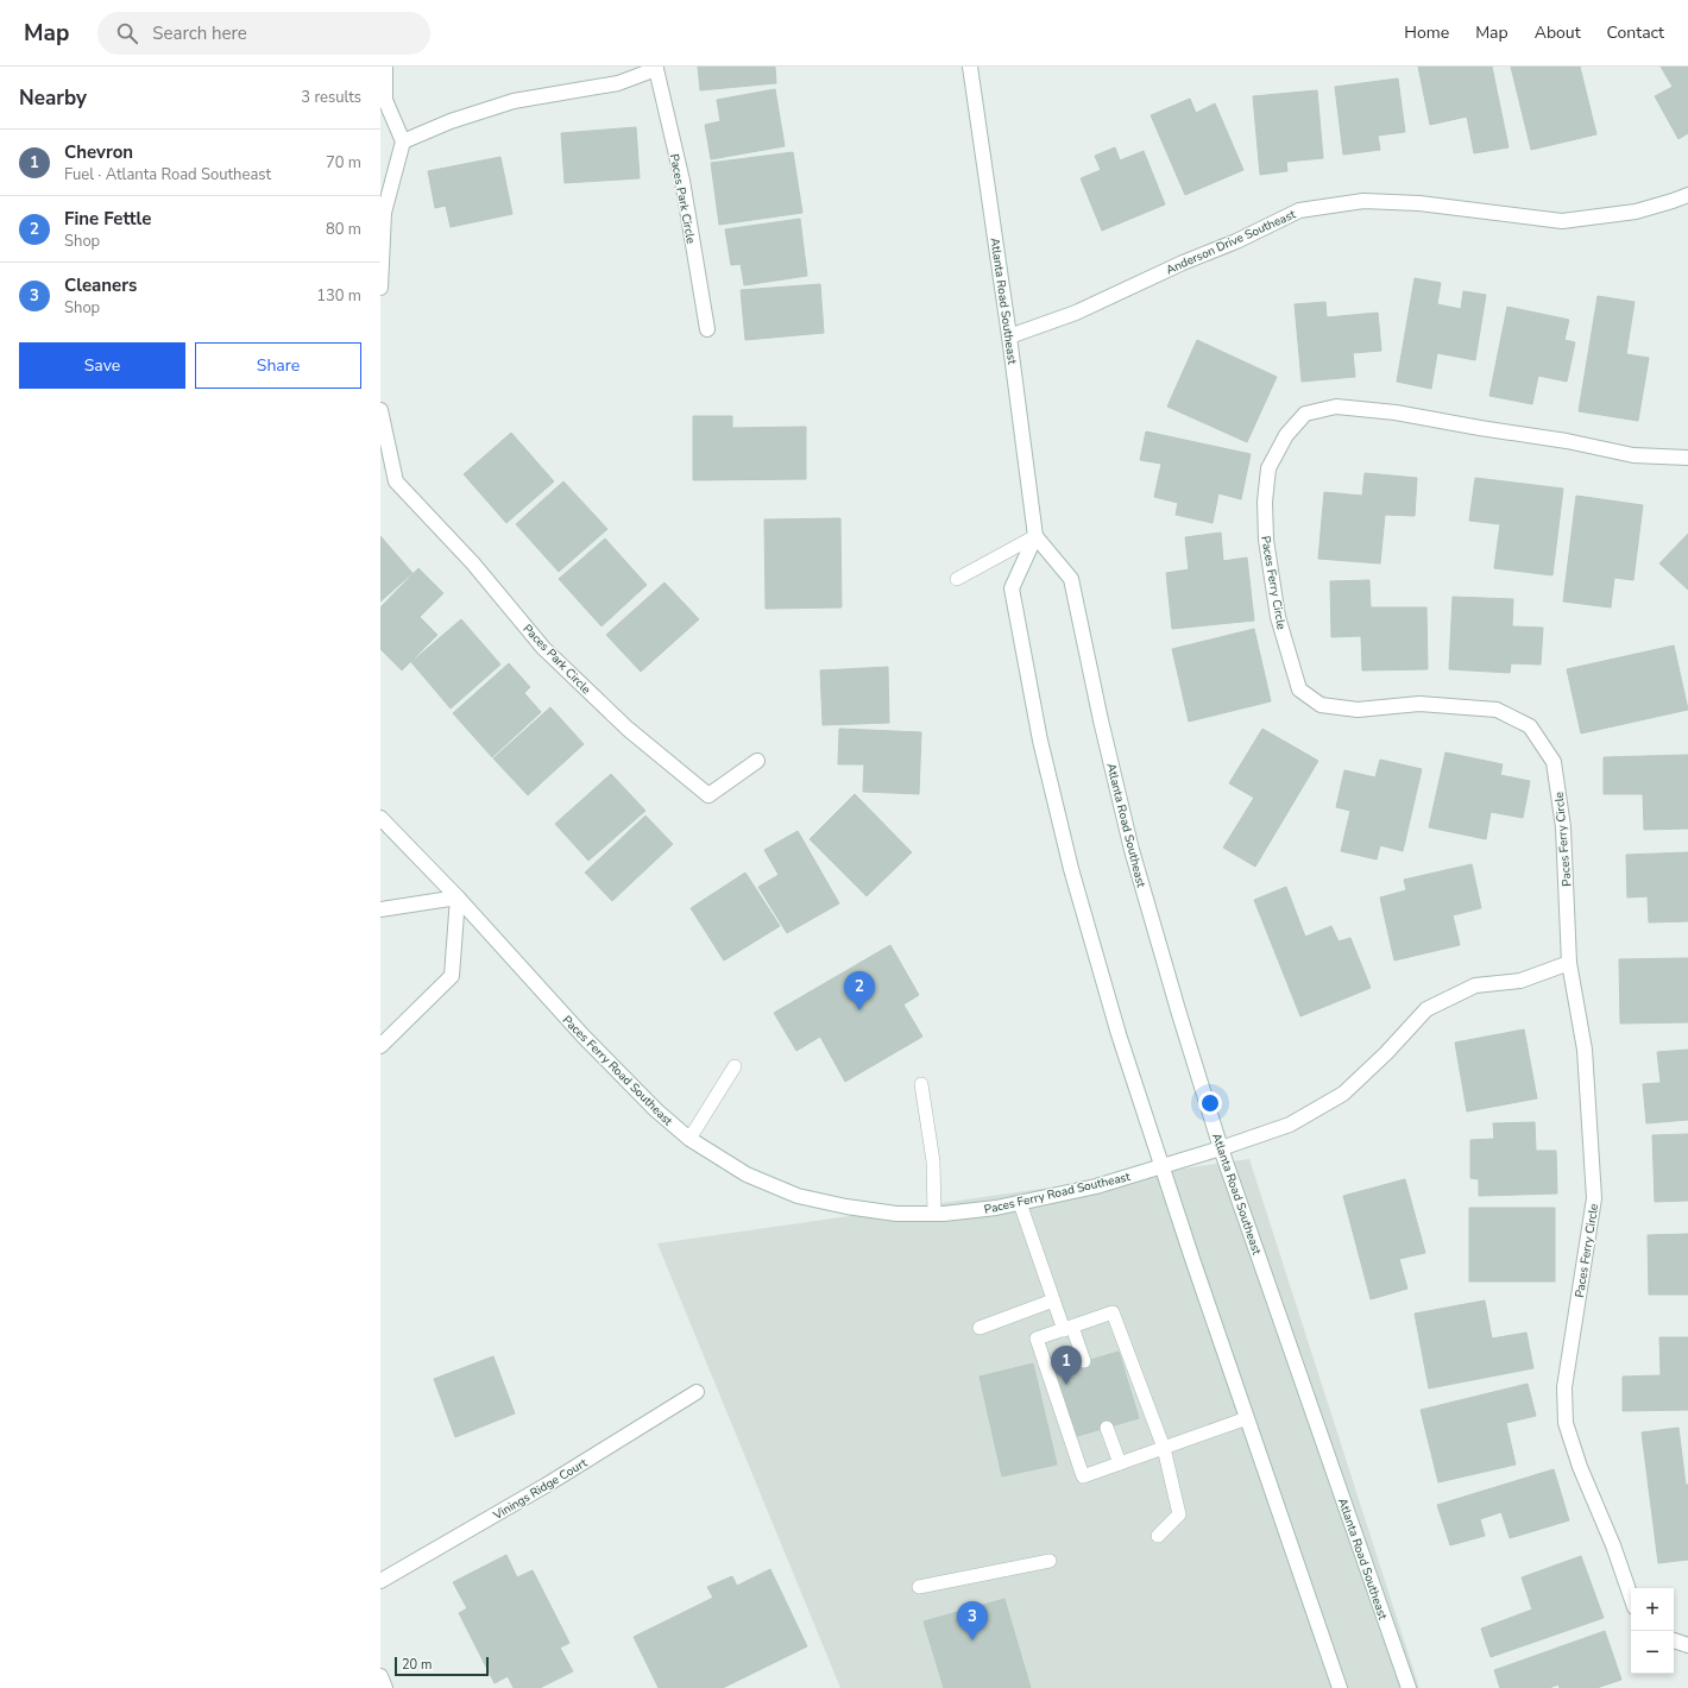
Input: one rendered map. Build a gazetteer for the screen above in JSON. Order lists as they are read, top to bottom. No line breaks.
{"streets":{"street":["Paces Park Circle","Anderson Drive Southeast","Atlanta Road Southeast","Paces Ferry Circle","Paces Ferry Road Southeast","Vinings Ridge Court"]},"crossings":[["Anderson Drive Southeast","Atlanta Road Southeast"],["Atlanta Road Southeast","Paces Ferry Road Southeast"],["Paces Ferry Circle","Paces Ferry Road Southeast"]],"scale_bar":"20 m","page":{"header":"Map","search":"Search here","nav":["Home","Map","About","Contact"],"heading":["Nearby","3 results"],"list":[{"mark":"1","name":"Chevron","note":"Fuel · Atlanta Road Southeast","value":"70 m"},{"mark":"2","name":"Fine Fettle","note":"Shop","value":"80 m"},{"mark":"3","name":"Cleaners","note":"Shop","value":"130 m"}],"buttons":["Save","Share"],"pins":["2","1","3"],"map_buttons":["+","−"],"scale":"20 m"}}
